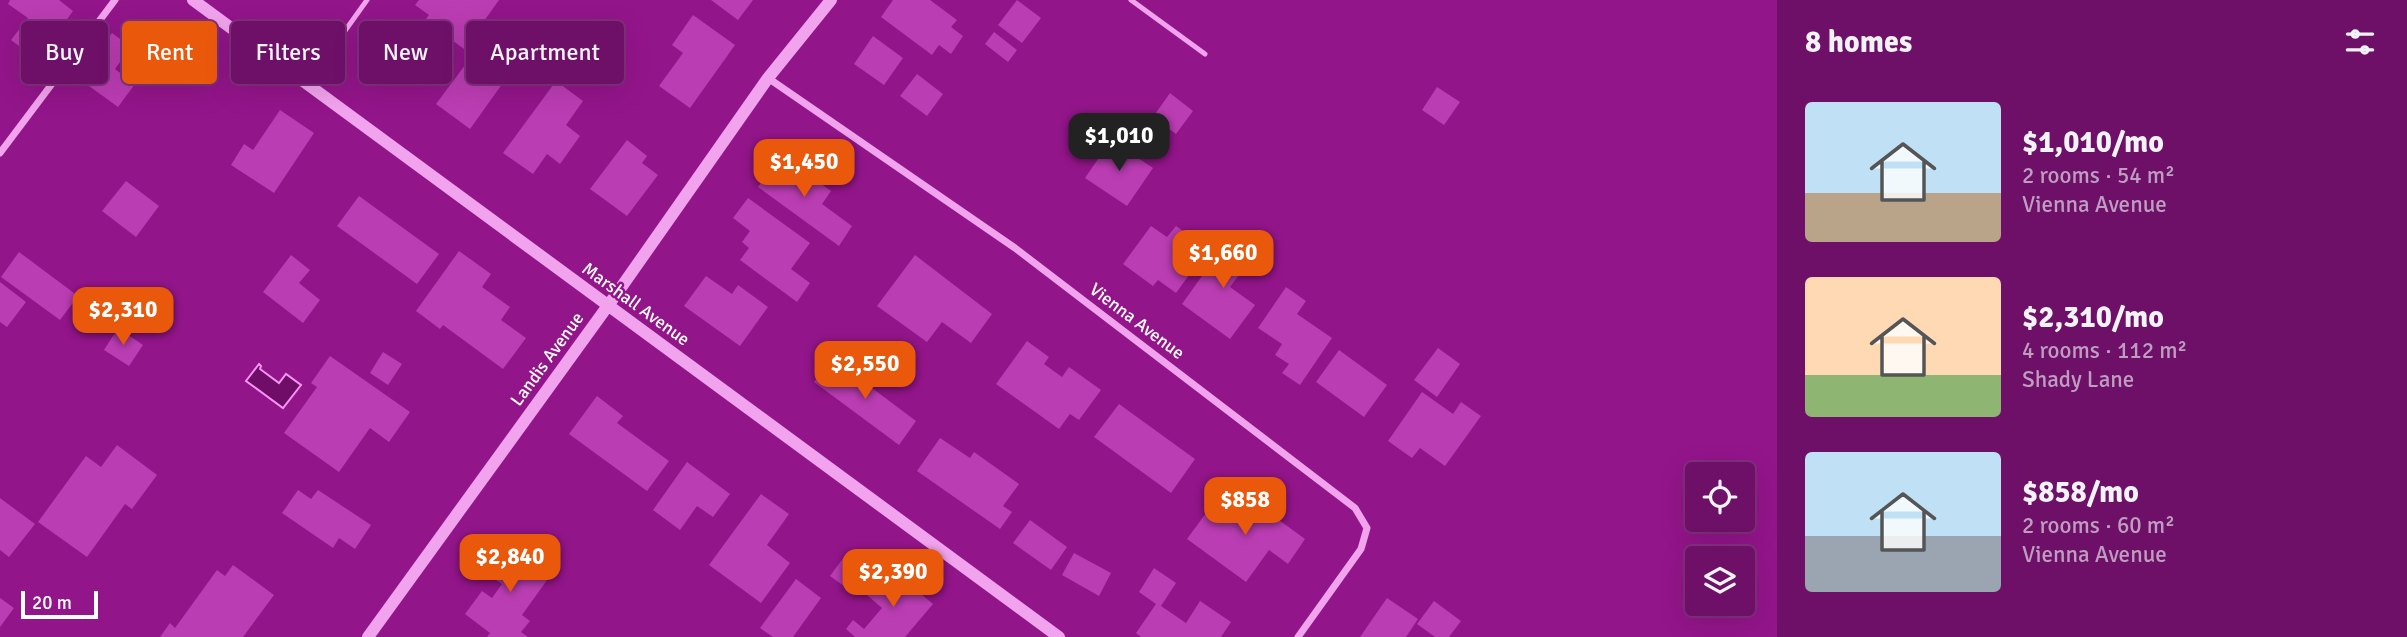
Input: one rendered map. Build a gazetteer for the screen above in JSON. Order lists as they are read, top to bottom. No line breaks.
{"streets":{"street":["Marshall Avenue","Vienna Avenue","Landis Avenue"]},"crossings":[["Marshall Avenue","Landis Avenue"],["Vienna Avenue","Landis Avenue"]],"scale_bar":"20 m","page":{"heading":"8 homes","chip":["Buy","Rent","Filters","New","Apartment"],"list":[{"name":"$1,010/mo","note":"2 rooms · 54 m² · Vienna Avenue"},{"name":"$2,310/mo","note":"4 rooms · 112 m² · Shady Lane"},{"name":"$858/mo","note":"2 rooms · 60 m² · Vienna Avenue"}],"price":["$1,010","$1,450","$1,660","$2,310","$2,550","$858","$2,840","$2,390"],"scale":"20 m"}}
